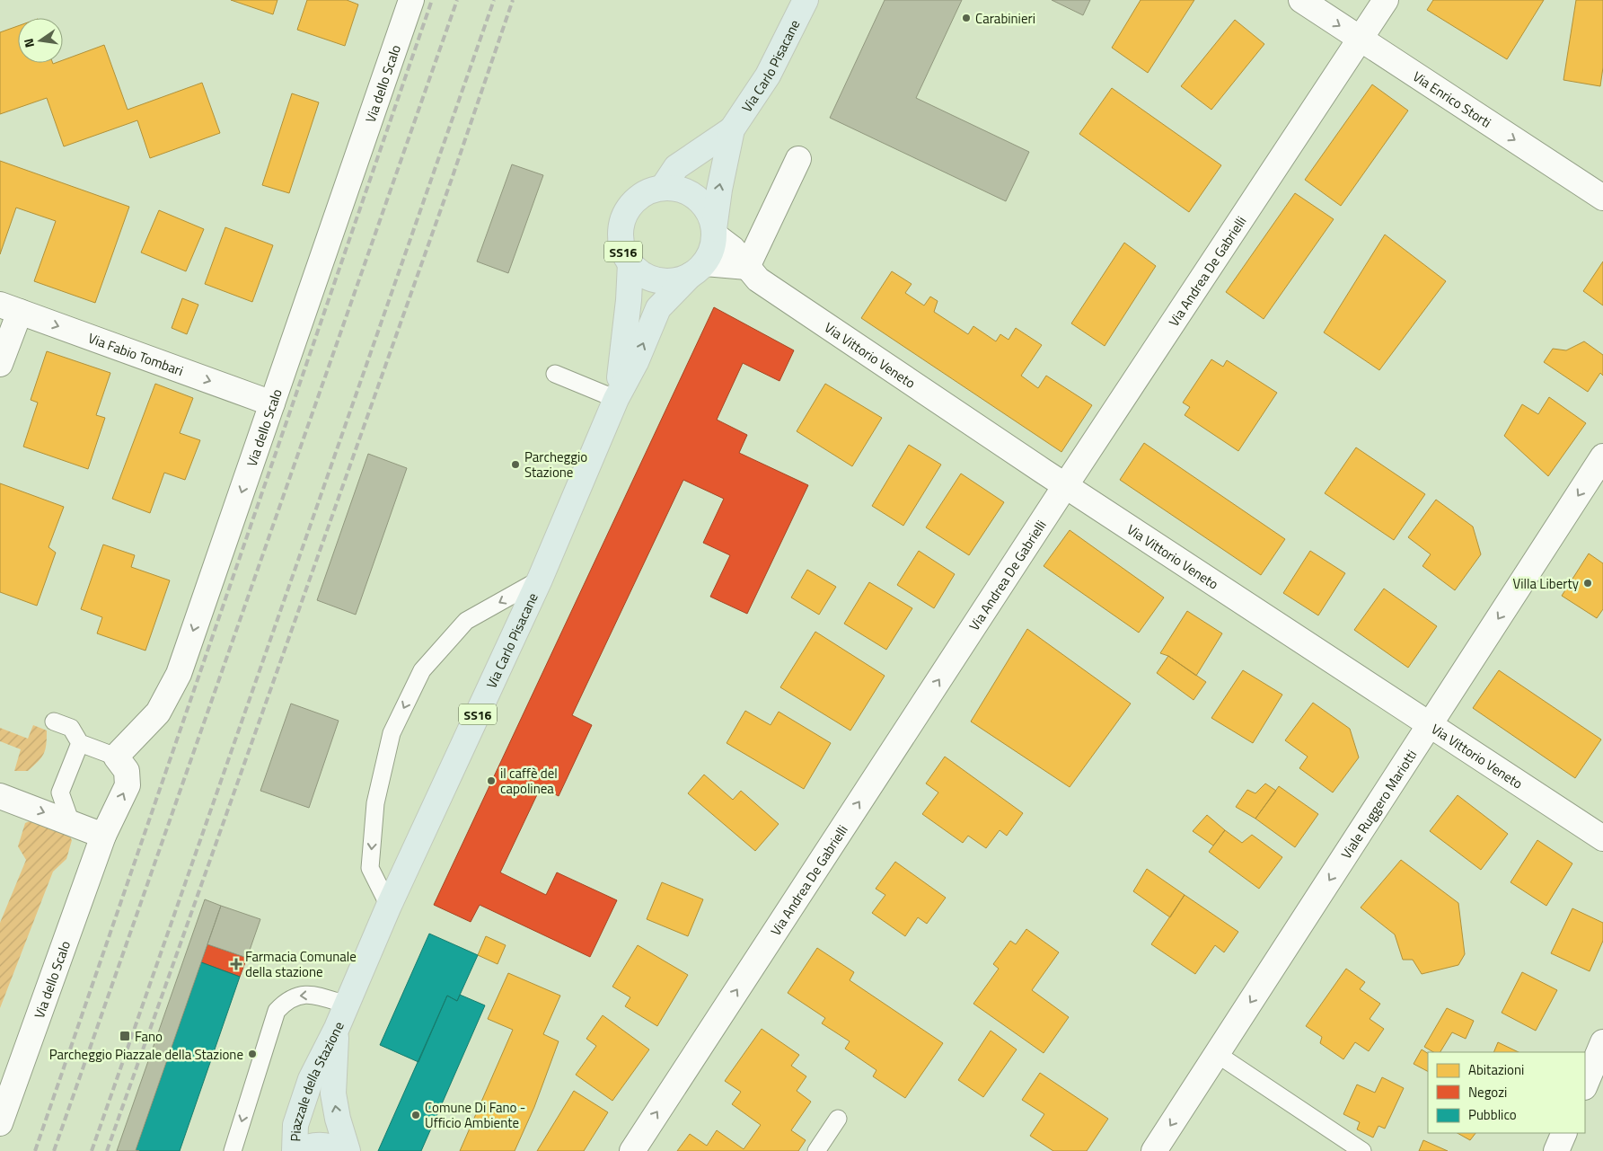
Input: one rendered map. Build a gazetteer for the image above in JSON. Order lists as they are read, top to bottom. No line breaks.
{"streets":{"main road":["Via Carlo Pisacane","SS16","Piazzale della Stazione"],"street":["Via dello Scalo","Via Enrico Storti","Via Andrea De Gabrielli","Via Fabio Tombari","Via Vittorio Veneto","Viale Ruggero Mariotti"]},"crossings":[["Via Carlo Pisacane","Via Vittorio Veneto"],["Via Carlo Pisacane","Piazzale della Stazione"],["Via dello Scalo","Via Fabio Tombari"],["Via Enrico Storti","Via Andrea De Gabrielli"],["Via Andrea De Gabrielli","Via Vittorio Veneto"],["Via Vittorio Veneto","Viale Ruggero Mariotti"]],"one_way":["Via Enrico Storti","Via Andrea De Gabrielli","Via Fabio Tombari","Viale Ruggero Mariotti"],"places":{"other":["Carabinieri","Parcheggio Stazione","Villa Liberty","il caffè del capolinea","Parcheggio Piazzale della Stazione","Comune Di Fano - Ufficio Ambiente"],"health":["Farmacia Comunale della stazione"],"transit":["Fano"]},"legend":["Abitazioni","Negozi","Pubblico"],"north":"left"}
